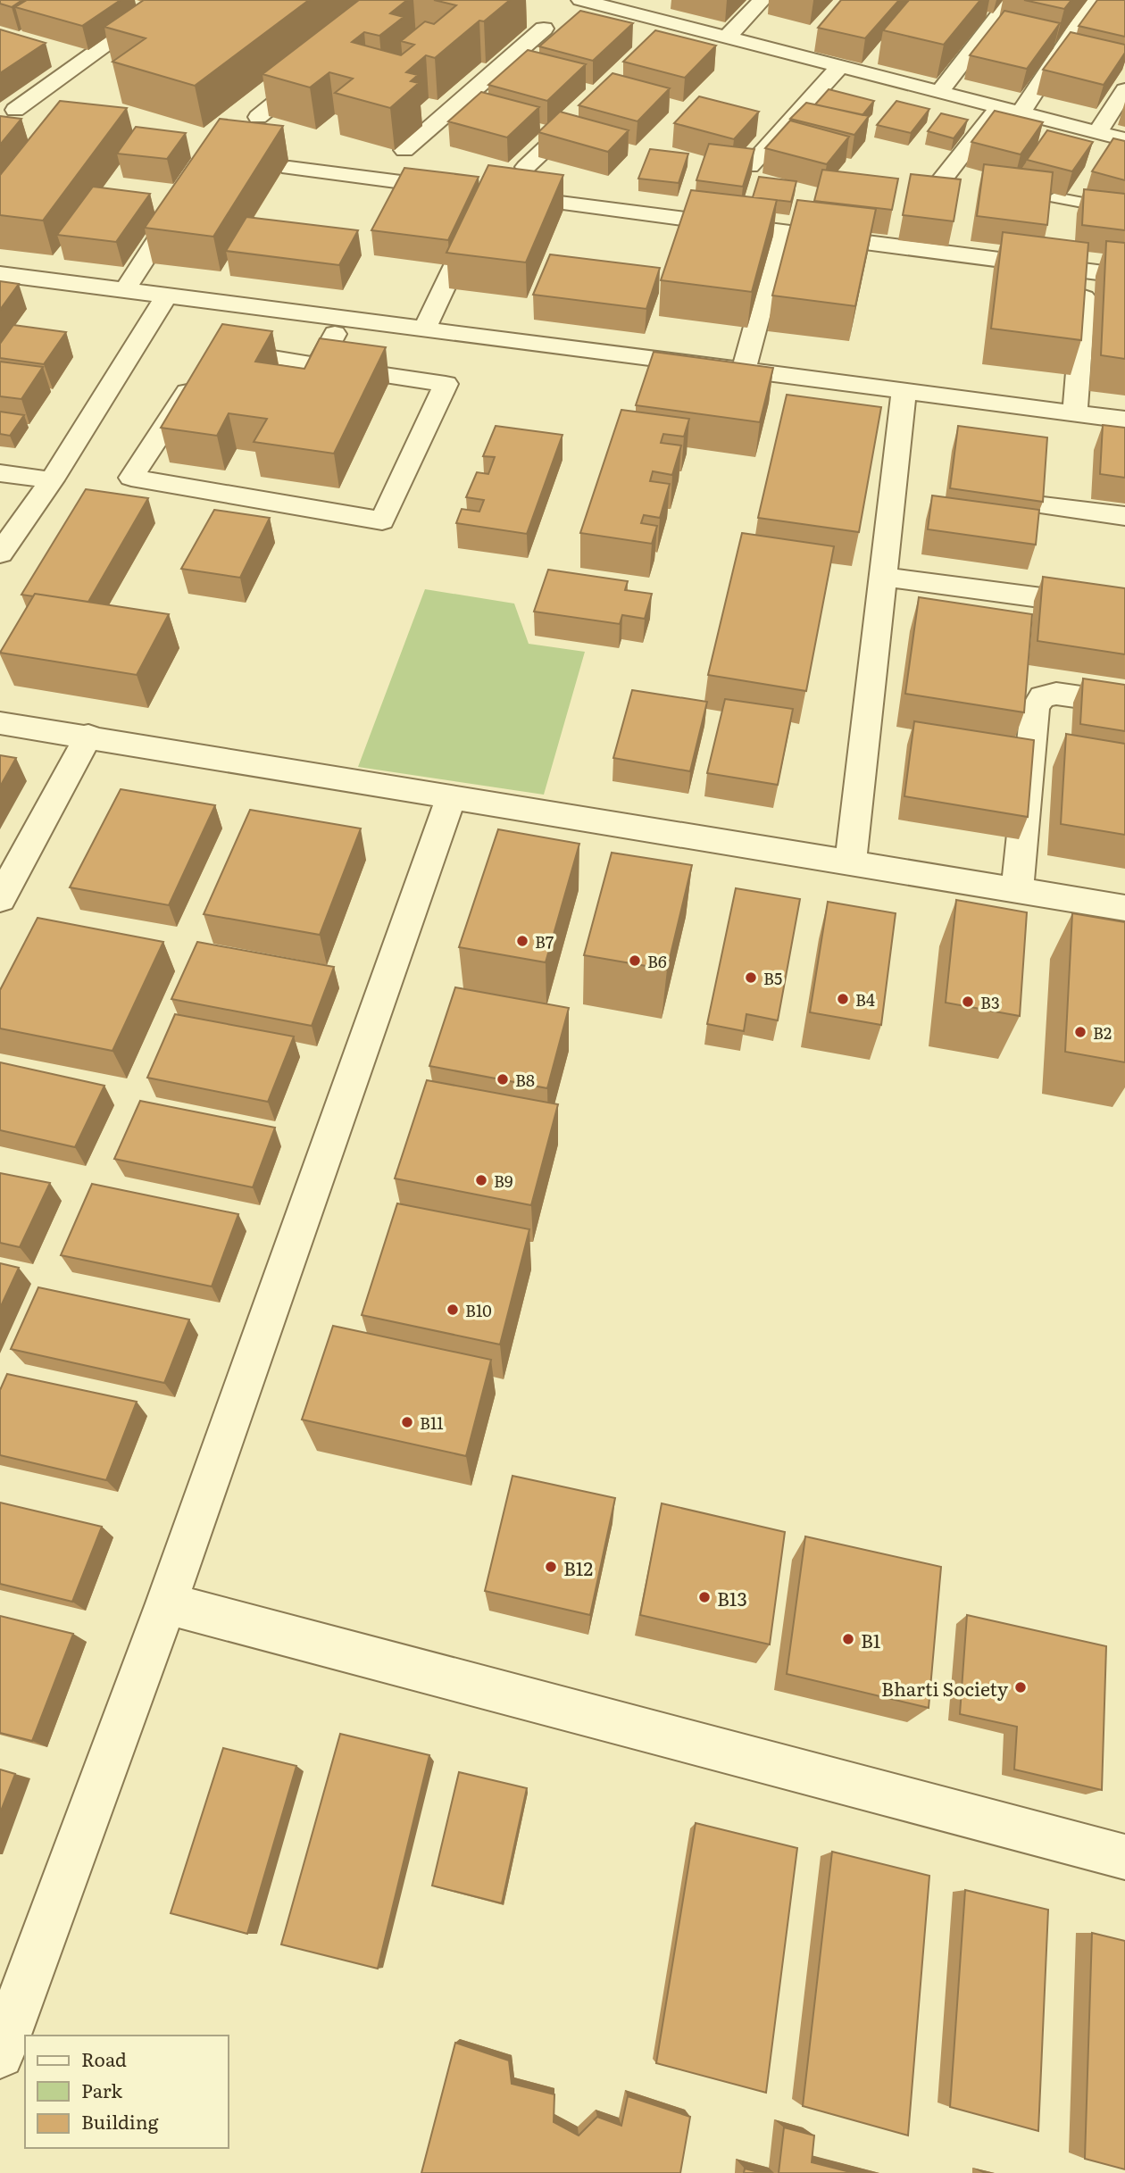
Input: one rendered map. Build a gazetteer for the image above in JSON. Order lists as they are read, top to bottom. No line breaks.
{"places":["B7","B6","B5","B4","B3","B2","B8","B9","B10","B11","B12","B13","B1","Bharti Society"],"legend":["Road","Park","Building"]}
